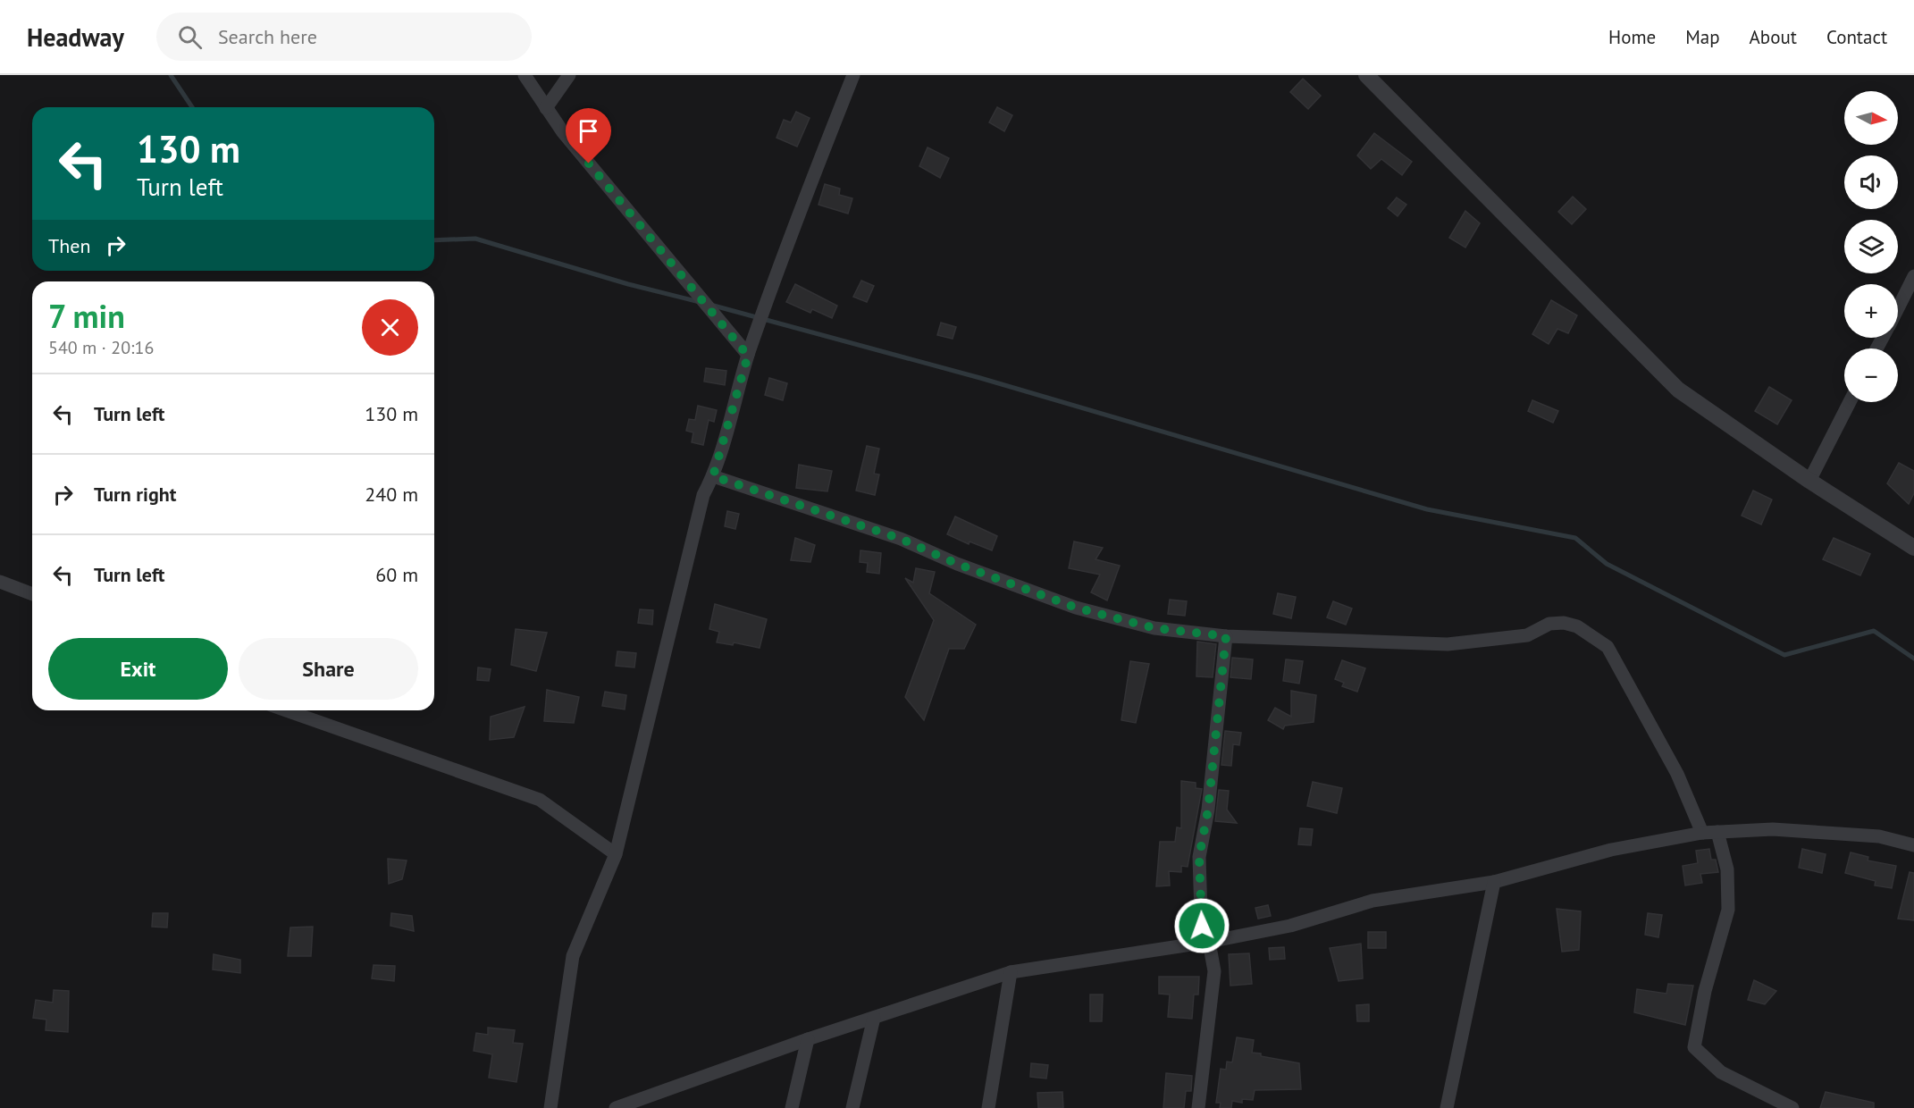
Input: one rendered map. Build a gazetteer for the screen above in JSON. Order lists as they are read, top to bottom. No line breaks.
{"north":"right","page":{"header":"Headway","search":"Search here","nav":["Home","Map","About","Contact"],"map_buttons":["+","−"],"turn":["130 m","Turn left"],"then":"Then","heading":["7 min","540 m · 20:16"],"list":[{"name":"Turn left","value":"130 m"},{"name":"Turn right","value":"240 m"},{"name":"Turn left","value":"60 m"}],"buttons":["Exit","Share"]}}
